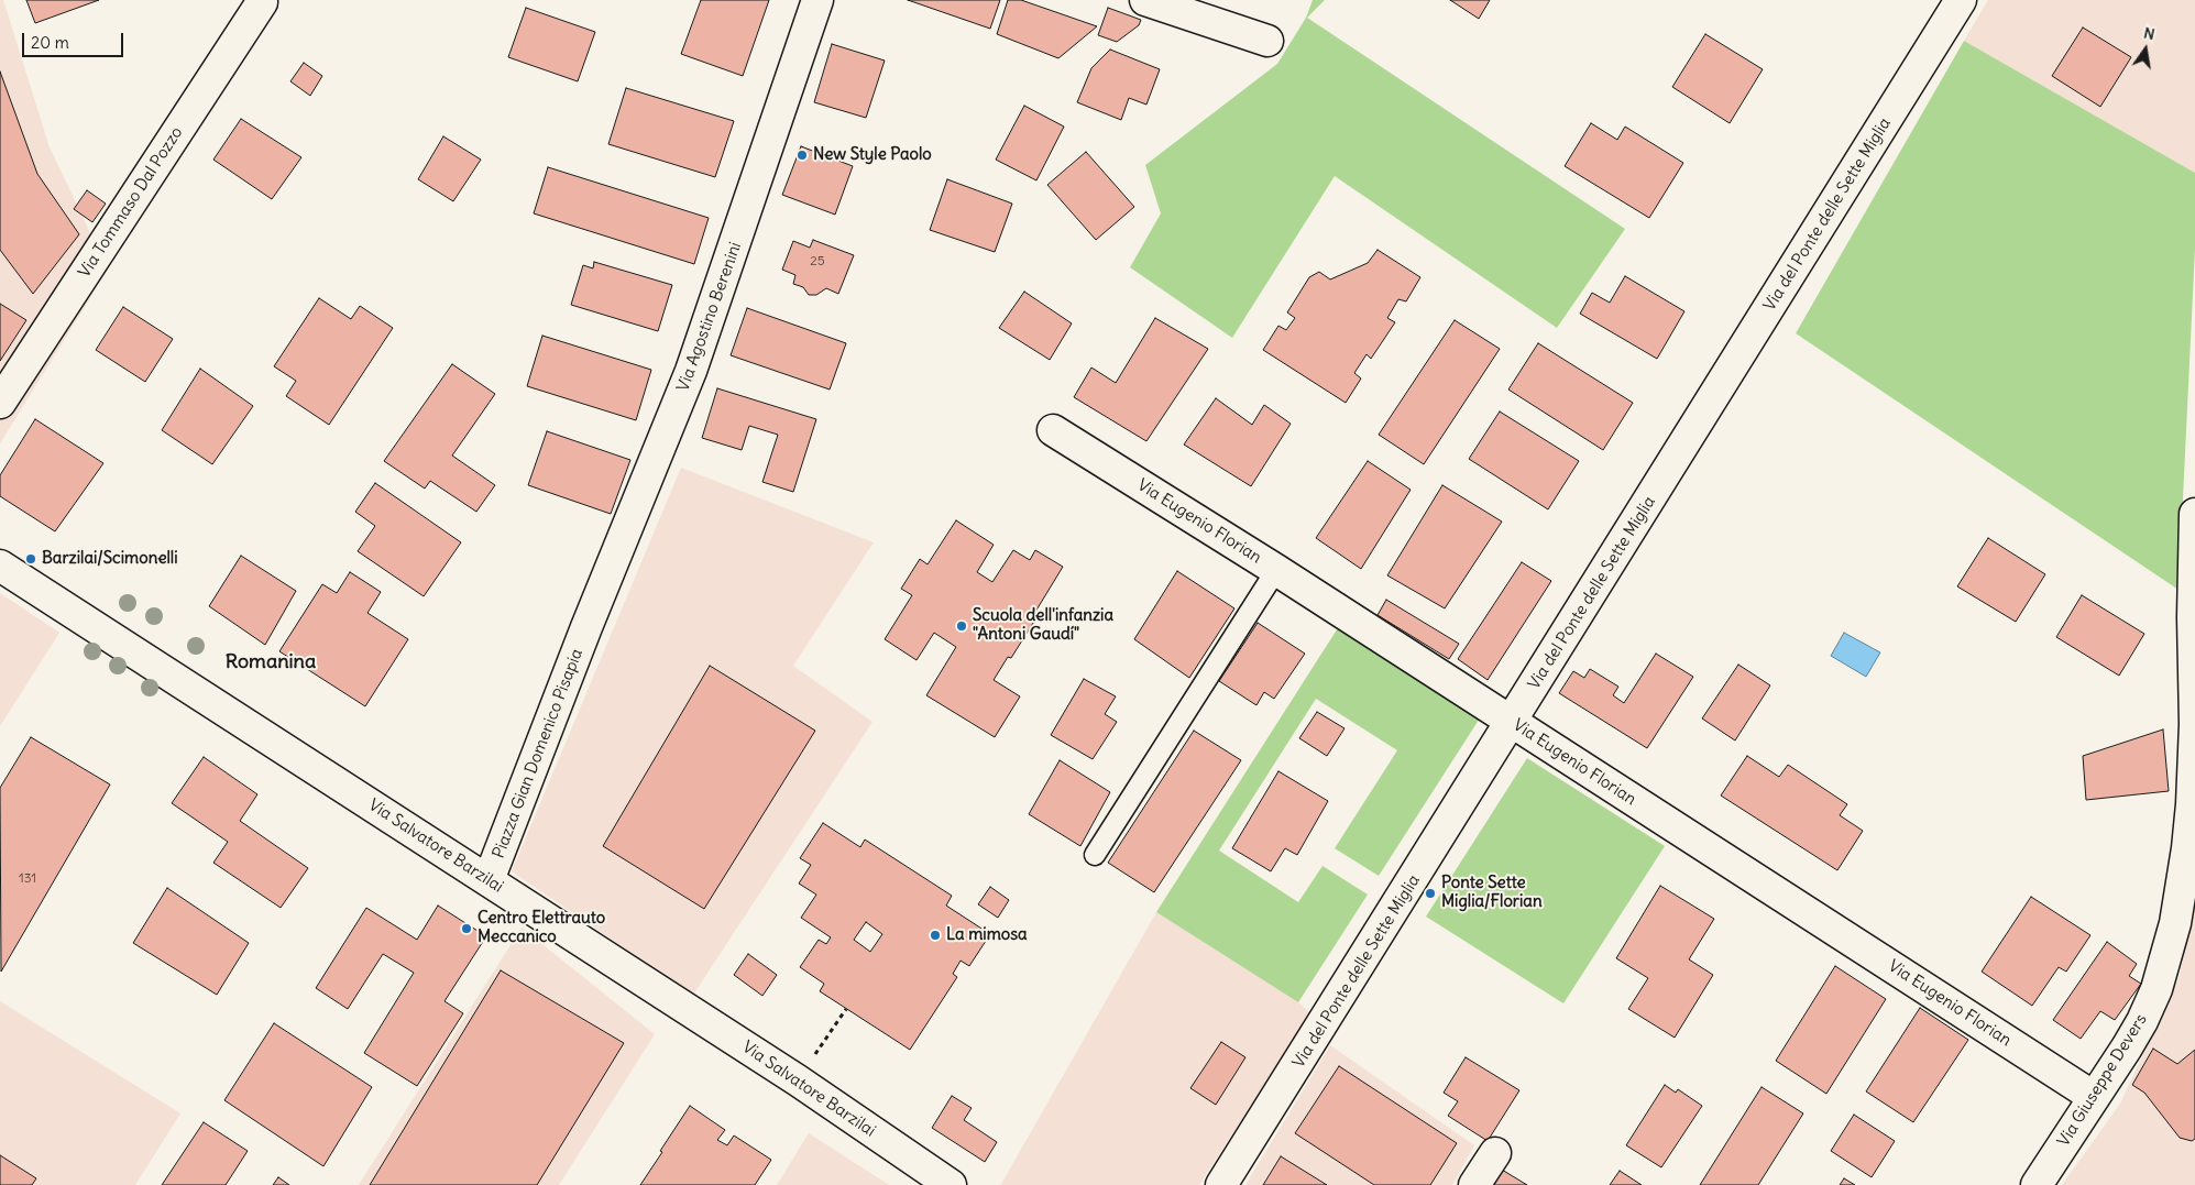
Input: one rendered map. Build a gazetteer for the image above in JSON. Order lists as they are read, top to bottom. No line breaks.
{"streets":{"street":["Via Tommaso Dal Pozzo","Via del Ponte delle Sette Miglia","Via Agostino Berenini","Via Eugenio Florian","Piazza Gian Domenico Pisapia","Via Salvatore Barzilai","Via Giuseppe Devers"]},"crossings":[["Via del Ponte delle Sette Miglia","Via Eugenio Florian"],["Via Agostino Berenini","Piazza Gian Domenico Pisapia"],["Via Eugenio Florian","Via Giuseppe Devers"],["Piazza Gian Domenico Pisapia","Via Salvatore Barzilai"]],"districts":["Romanina"],"places":["New Style Paolo","Barzilai/Scimonelli","Scuola dell'infanzia \"Antoni Gaudí\"","Ponte Sette Miglia/Florian","Centro Elettrauto Meccanico","La mimosa"],"house_numbers":["25","131"],"scale_bar":"20 m","north":"top"}
